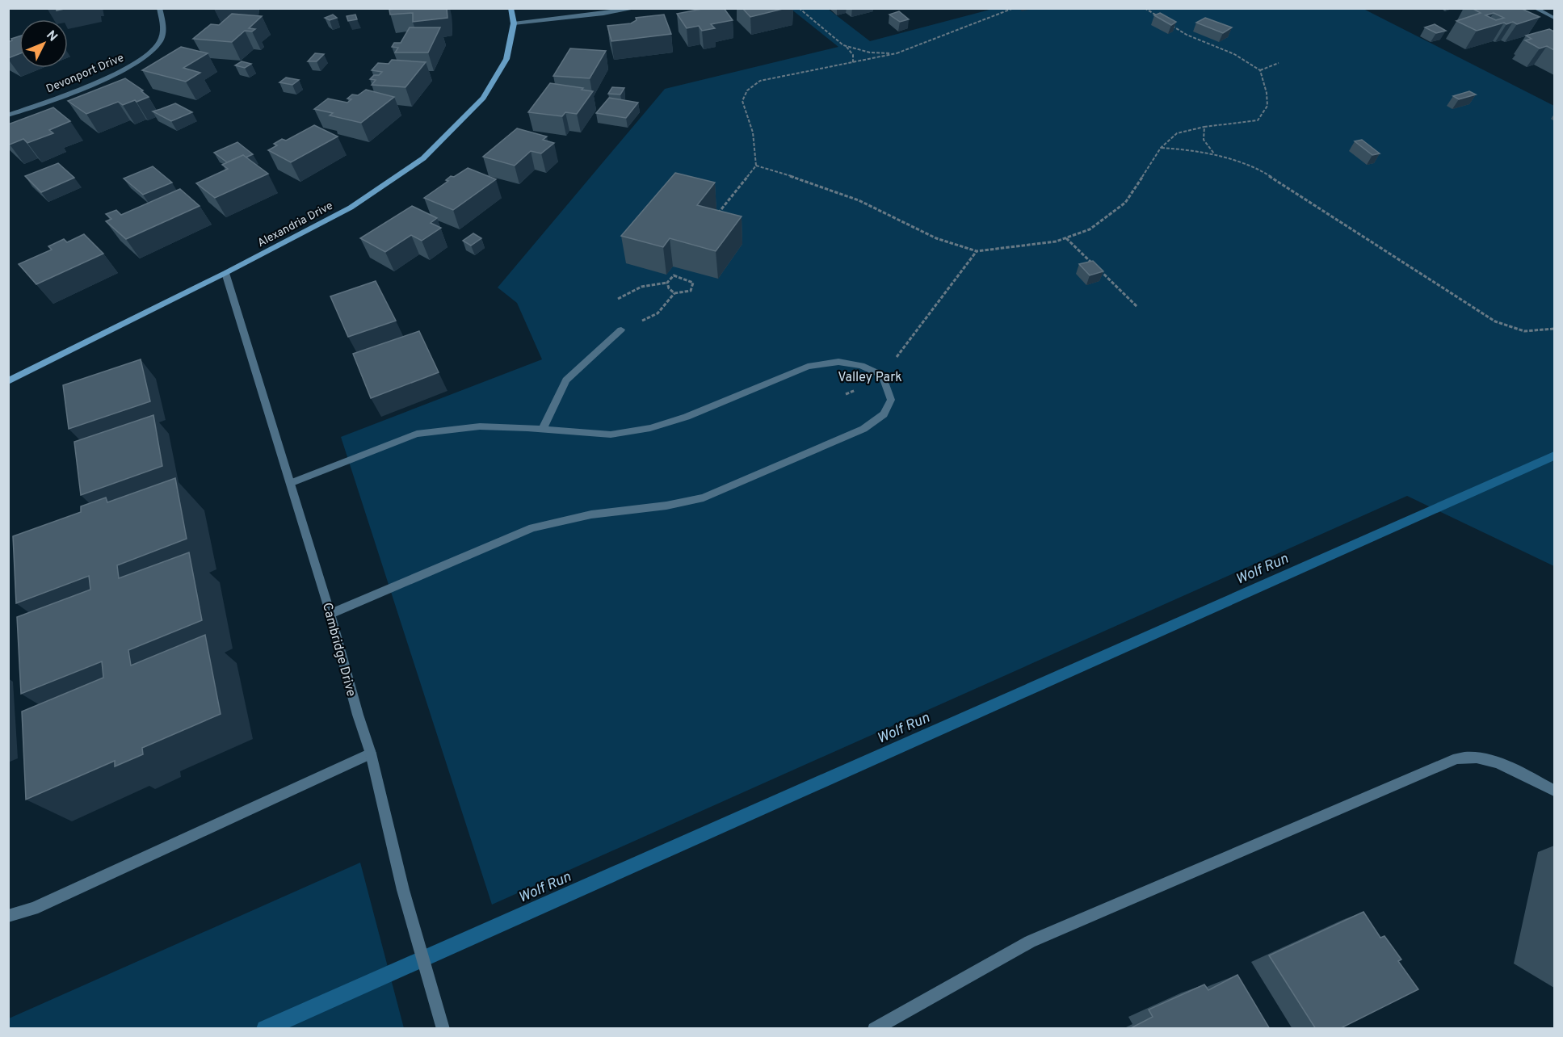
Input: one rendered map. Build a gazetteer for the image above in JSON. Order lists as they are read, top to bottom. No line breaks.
{"streets":{"street":["Devonport Drive","Alexandria Drive","Cambridge Drive"]},"crossings":[["Alexandria Drive","Cambridge Drive"]],"water":["Wolf Run"],"parks":["Valley Park"],"north":"top right"}
